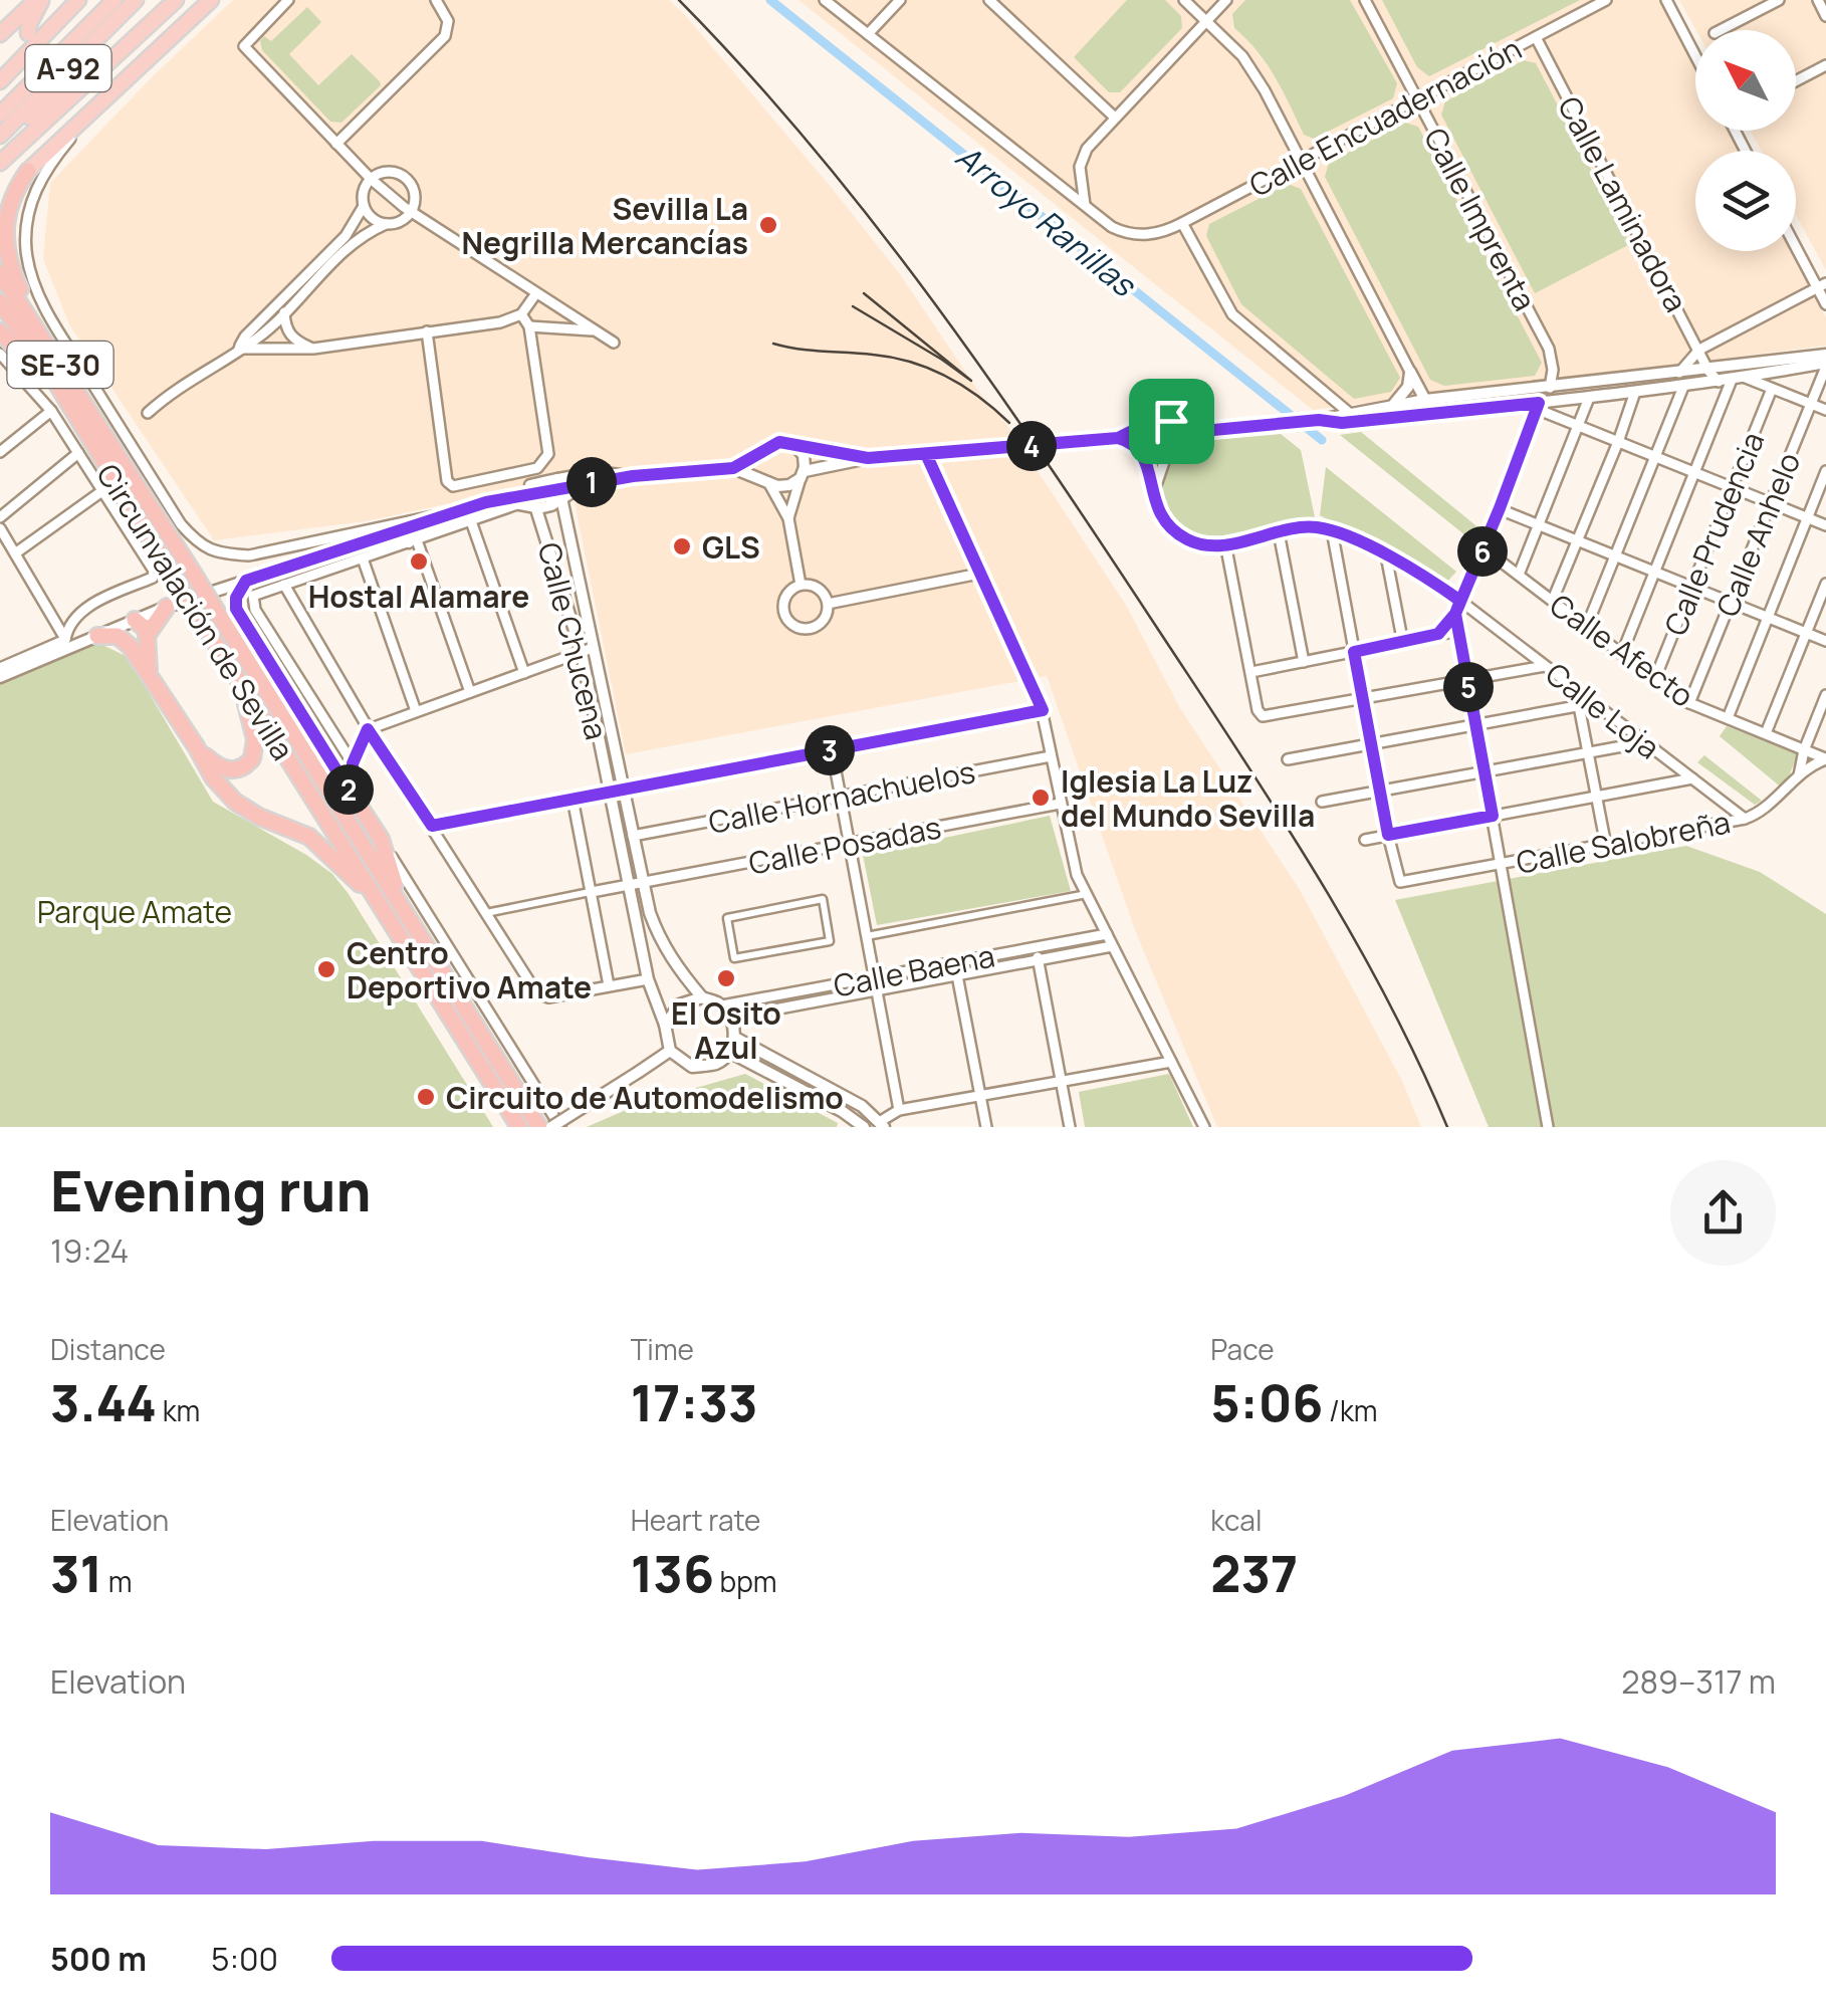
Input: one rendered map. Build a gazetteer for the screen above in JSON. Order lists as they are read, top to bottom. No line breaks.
{"streets":{"highway":["A-92","SE-30","Circunvalación de Sevilla"],"street":["Calle Encuadernación","Calle Laminadora","Calle Imprenta","Calle Prudencia","Calle Anhelo","Calle Chucena","Calle Afecto","Calle Loja","Calle Hornachuelos","Calle Salobreña","Calle Posadas","Calle Baena"]},"crossings":[["Calle Encuadernación","Calle Laminadora"],["Calle Encuadernación","Calle Imprenta"],["Calle Prudencia","Calle Afecto"],["Calle Anhelo","Calle Afecto"],["Calle Chucena","Calle Hornachuelos"],["Calle Chucena","Calle Posadas"],["Calle Chucena","Calle Baena"],["Calle Afecto","Calle Salobreña"],["Calle Loja","Calle Salobreña"]],"water":["Arroyo Ranillas"],"parks":["Parque Amate"],"places":["Sevilla La Negrilla Mercancías","GLS","Hostal Alamare","Iglesia La Luz del Mundo Sevilla","Centro Deportivo Amate","El Osito Azul","Circuito de Automodelismo"],"north":"top left","page":{"pins":["4","1","6","5","3","2"],"heading":["Evening run","19:24"],"stats":[["Distance","3.44 km"],["Time","17:33"],["Pace","5:06 /km"],["Elevation","31 m"],["Heart rate","136 bpm"],["kcal","237"]],"chart":["Elevation","289–317 m"],"list":[{"name":"500 m","note":"5:00"}]}}
